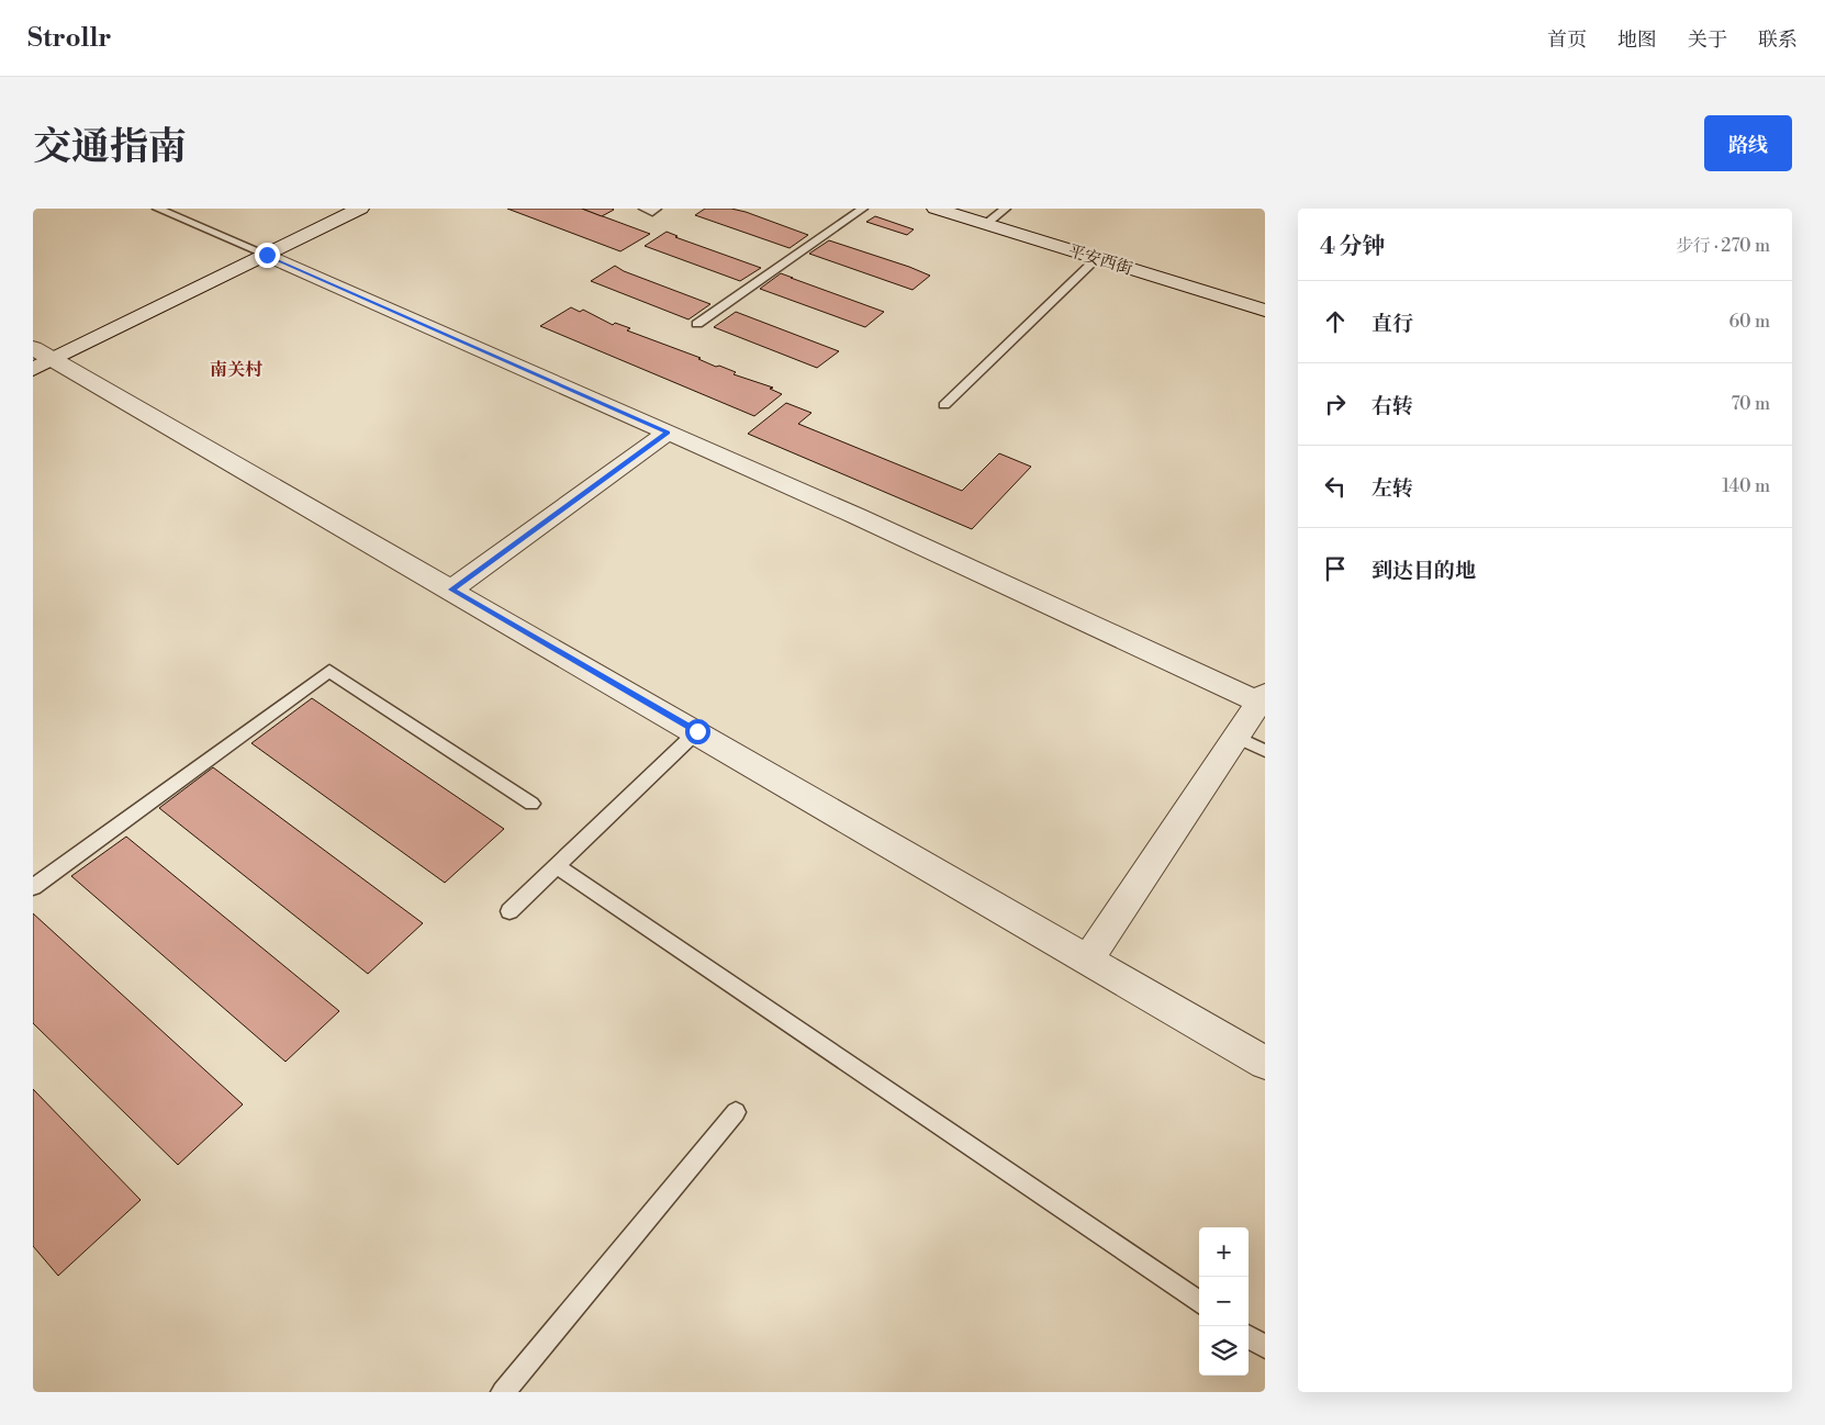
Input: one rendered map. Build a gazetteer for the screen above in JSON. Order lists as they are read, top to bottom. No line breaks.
{"streets":{"street":["平安西街"]},"districts":["南关村"],"page":{"header":"Strollr","nav":["首页","地图","关于","联系"],"title":"交通指南","buttons":"路线","heading":["4 分钟","步行 · 270 m"],"list":[["直行","60 m"],["右转","70 m"],["左转","140 m"],"到达目的地"],"map_buttons":["+","−"]}}
